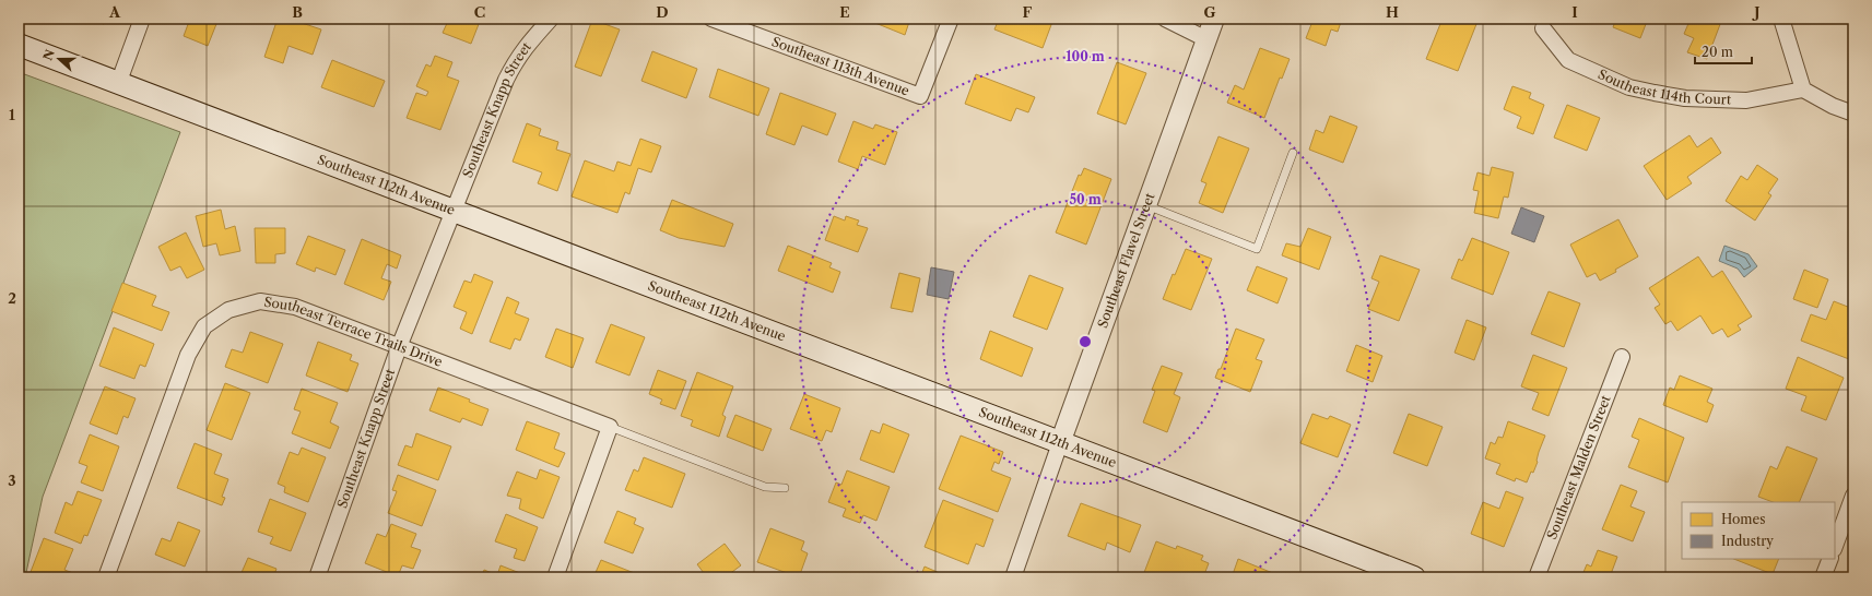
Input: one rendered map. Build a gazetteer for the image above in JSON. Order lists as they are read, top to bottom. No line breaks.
{"streets":{"main road":["Southeast 112th Avenue"],"street":["Southeast 113th Avenue","Southeast 114th Court","Southeast Knapp Street","Southeast Flavel Street","Southeast Terrace Trails Drive","Southeast Malden Street"]},"crossings":[["Southeast Knapp Street","Southeast 112th Avenue"],["Southeast Knapp Street","Southeast Terrace Trails Drive"],["Southeast 112th Avenue","Southeast Flavel Street"]],"legend":["Homes","Industry"],"scale_bar":"20 m","north":"left","grid":{"columns":["A","B","C","D","E","F","G","H","I","J"],"rows":["1","2","3"]},"rings":["100 m","50 m"]}
